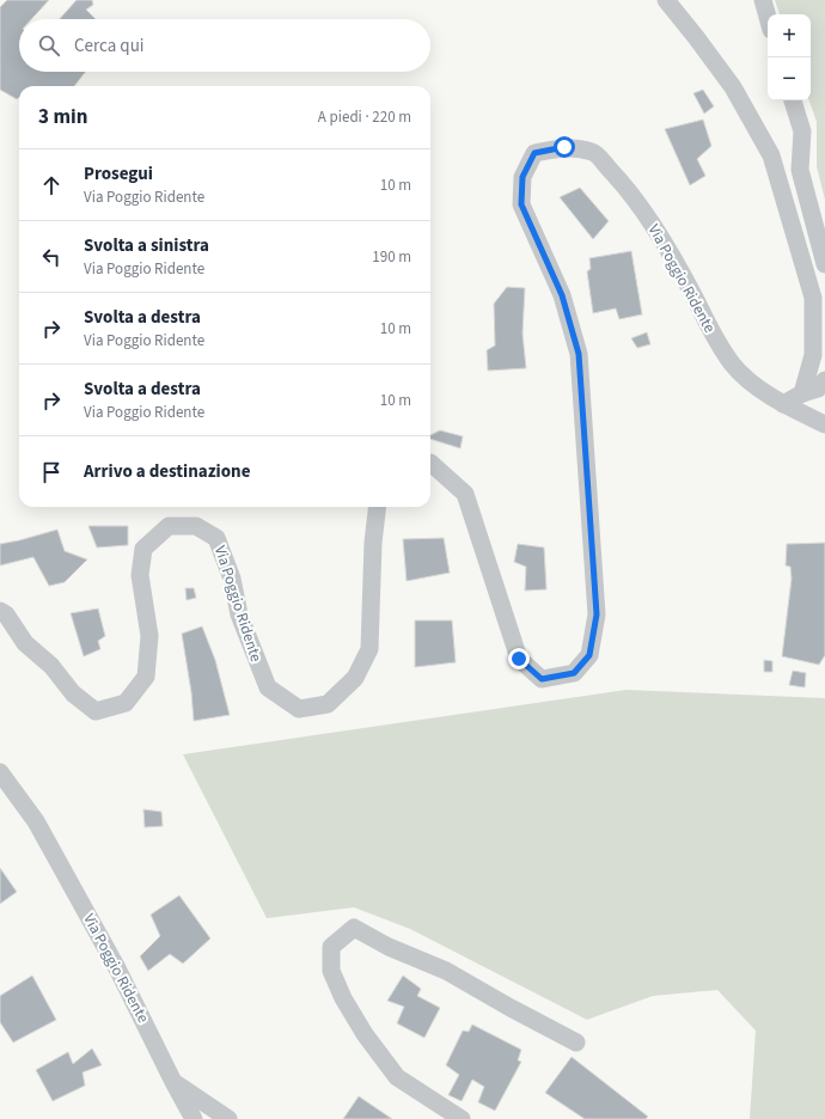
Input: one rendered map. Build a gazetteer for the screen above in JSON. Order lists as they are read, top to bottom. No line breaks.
{"streets":{"street":["Via Poggio Ridente"]},"page":{"map_buttons":["+","−"],"search":"Cerca qui","heading":["3 min","A piedi · 220 m"],"list":[["Prosegui","Via Poggio Ridente","10 m"],["Svolta a sinistra","Via Poggio Ridente","190 m"],["Svolta a destra","Via Poggio Ridente","10 m"],["Svolta a destra","Via Poggio Ridente","10 m"],"Arrivo a destinazione"]}}
